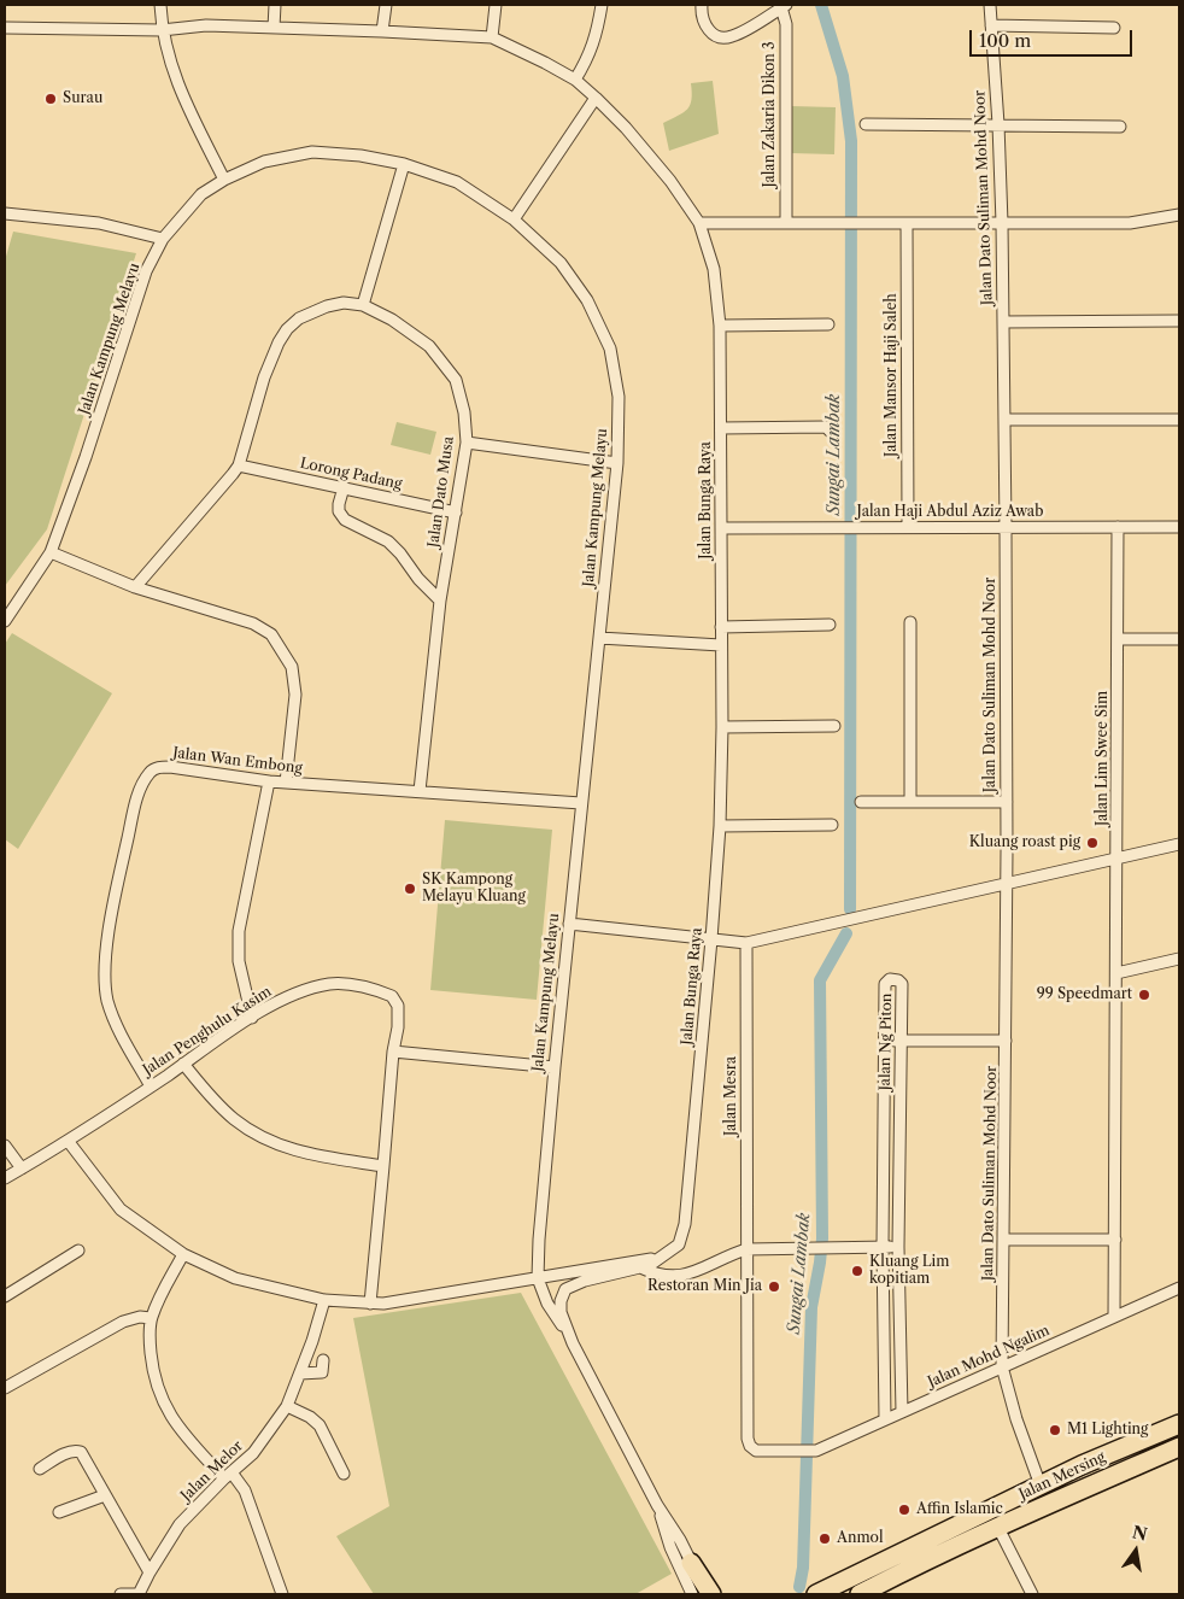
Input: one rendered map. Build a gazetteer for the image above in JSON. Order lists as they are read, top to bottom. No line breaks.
{"streets":{"highway":["Jalan Mersing"],"street":["Jalan Zakaria Dikon 3","Jalan Dato Suliman Mohd Noor","Jalan Kampung Melayu","Jalan Mansor Haji Saleh","Lorong Padang","Jalan Dato Musa","Jalan Bunga Raya","Jalan Haji Abdul Aziz Awab","Jalan Lim Swee Sim","Jalan Wan Embong","Jalan Penghulu Kasim","Jalan Ng Piton","Jalan Mesra","Jalan Mohd Ngalim","Jalan Melor"]},"crossings":[["Jalan Dato Suliman Mohd Noor","Jalan Haji Abdul Aziz Awab"],["Jalan Dato Suliman Mohd Noor","Jalan Mohd Ngalim"],["Jalan Dato Suliman Mohd Noor","Jalan Mersing"],["Jalan Kampung Melayu","Jalan Wan Embong"],["Jalan Mansor Haji Saleh","Jalan Haji Abdul Aziz Awab"],["Lorong Padang","Jalan Dato Musa"],["Jalan Dato Musa","Jalan Wan Embong"],["Jalan Bunga Raya","Jalan Haji Abdul Aziz Awab"],["Jalan Haji Abdul Aziz Awab","Jalan Lim Swee Sim"],["Jalan Lim Swee Sim","Jalan Mohd Ngalim"],["Jalan Wan Embong","Jalan Penghulu Kasim"],["Jalan Ng Piton","Jalan Mohd Ngalim"],["Jalan Mesra","Jalan Mohd Ngalim"]],"water":["Sungai Lambak"],"places":["Surau","Kluang roast pig","SK Kampong Melayu Kluang","99 Speedmart","Kluang Lim kopitiam","Restoran Min Jia","M1 Lighting","Affin Islamic","Anmol"],"scale_bar":"100 m","north":"top"}
